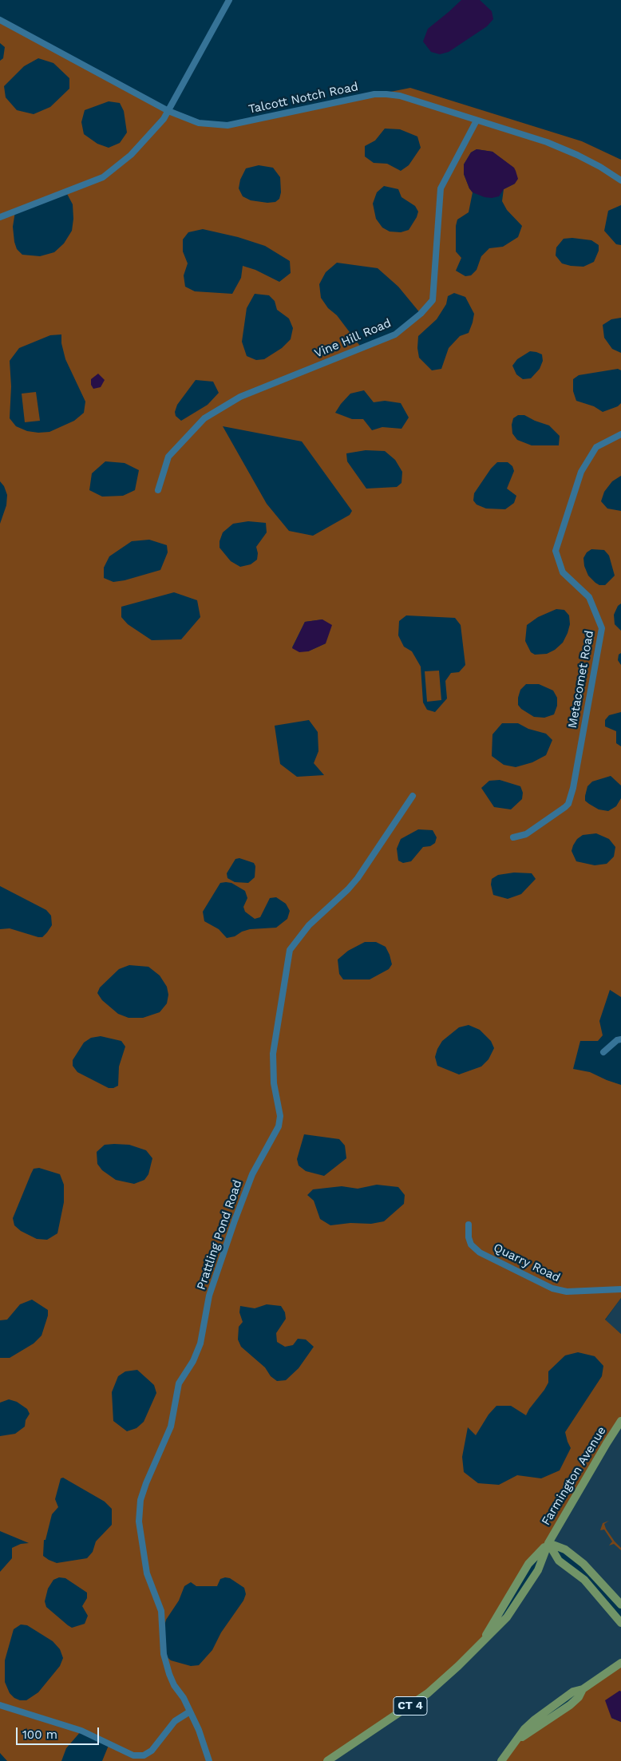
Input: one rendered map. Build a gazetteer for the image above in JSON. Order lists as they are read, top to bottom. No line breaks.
{"streets":{"main road":["Farmington Avenue","CT 4"],"street":["Talcott Notch Road","Vine Hill Road","Metacomet Road","Prattling Pond Road","Quarry Road"]},"crossings":[["Talcott Notch Road","Vine Hill Road"]],"scale_bar":"100 m"}
